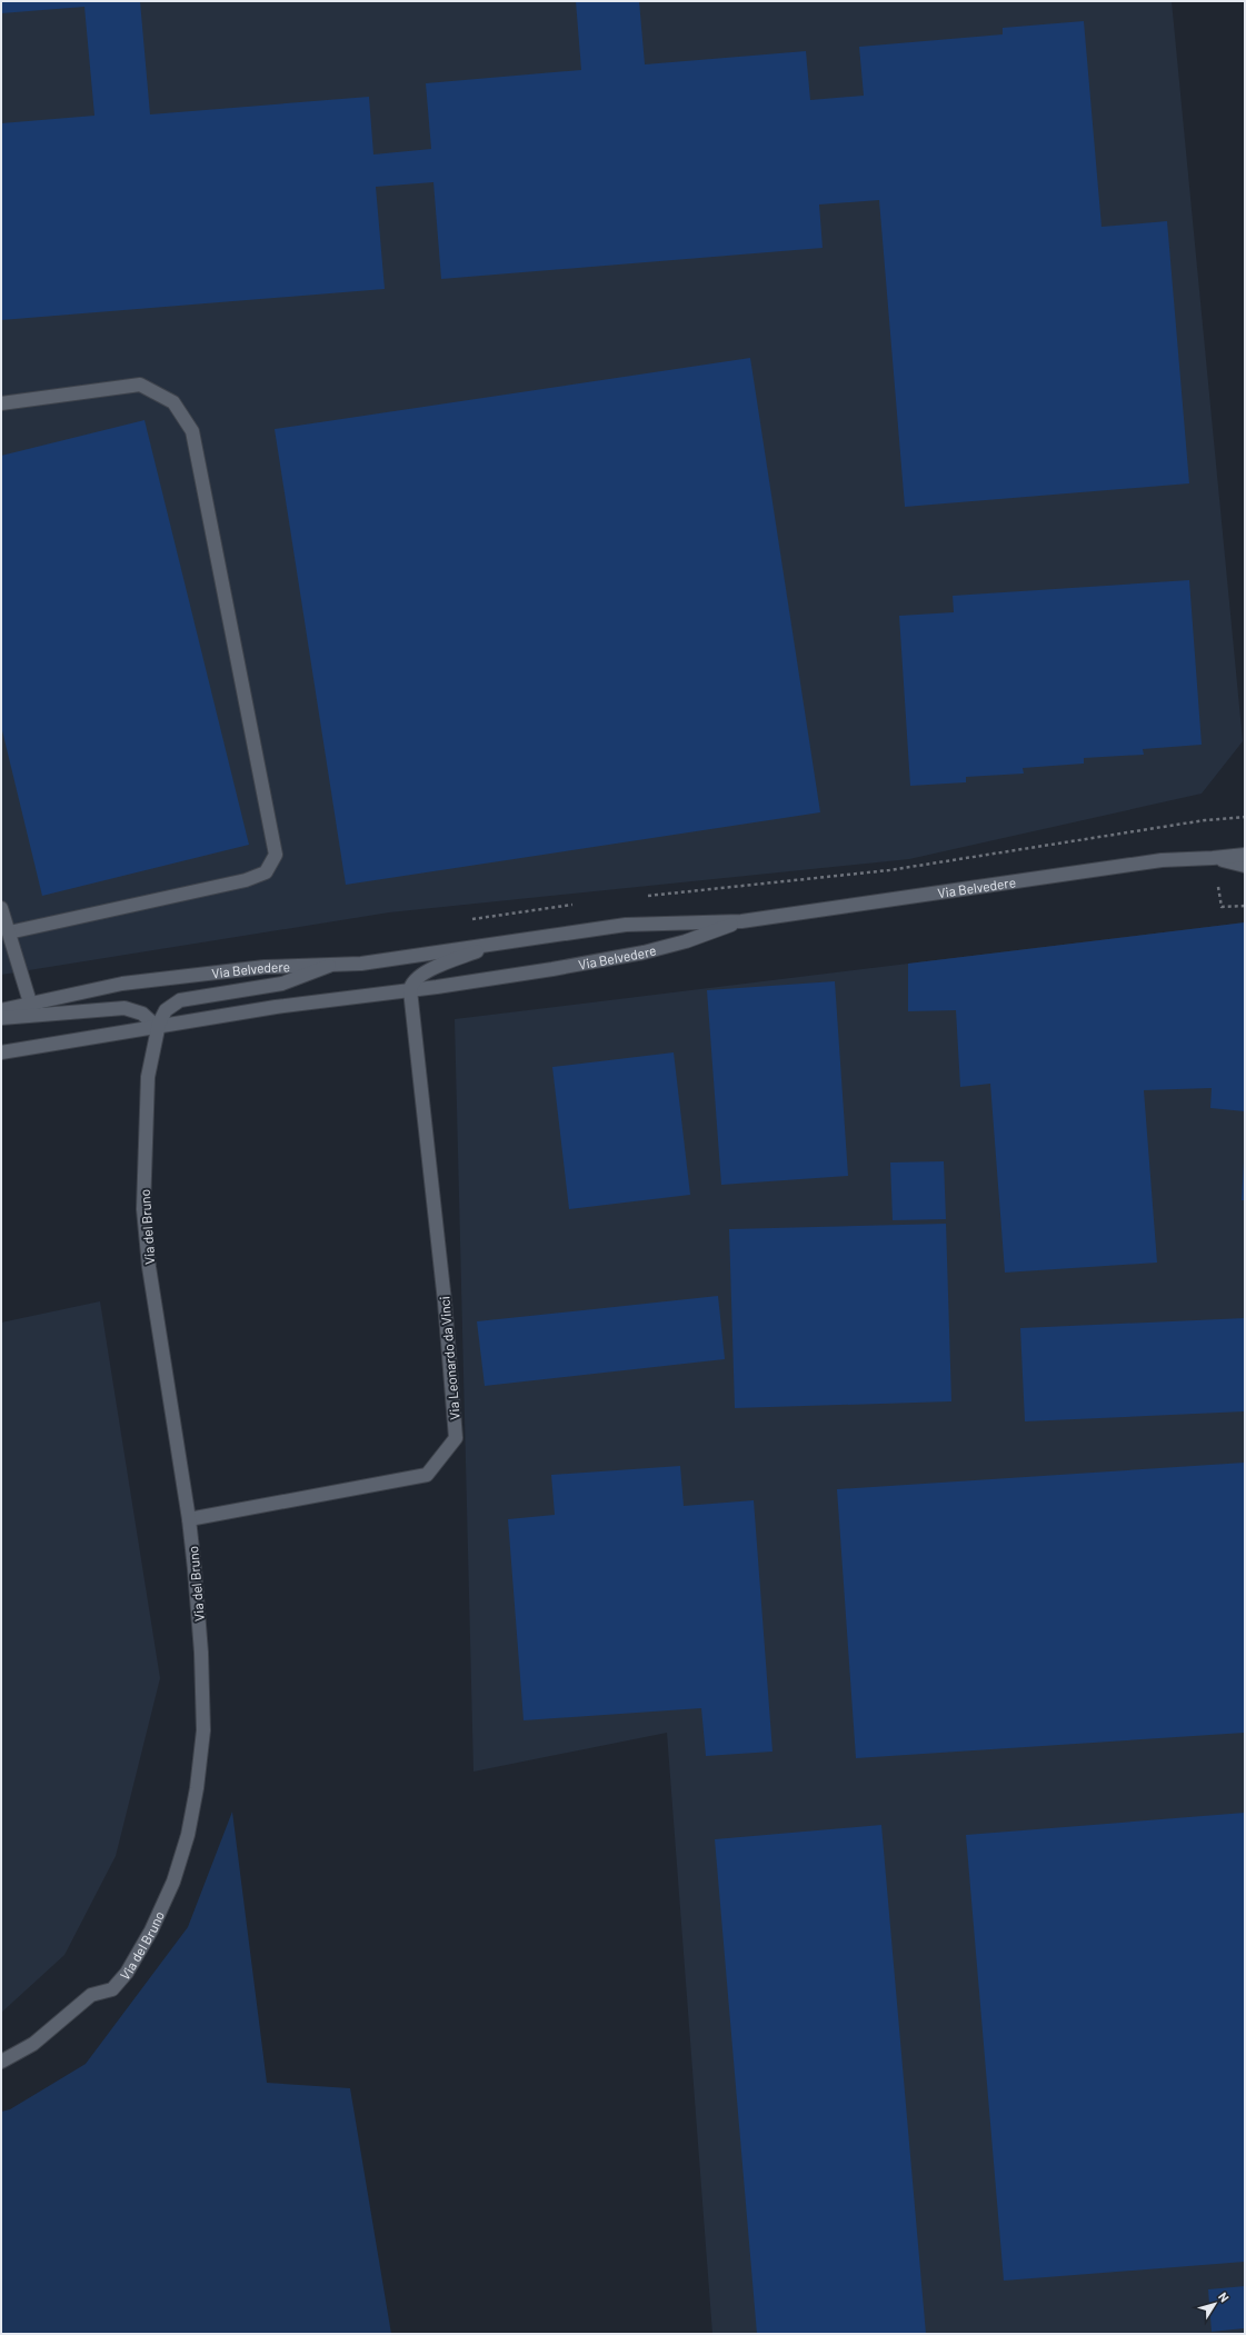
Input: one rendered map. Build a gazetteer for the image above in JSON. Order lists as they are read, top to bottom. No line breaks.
{"streets":{"street":["Via Belvedere","Via del Bruno","Via Leonardo da Vinci"]},"crossings":[["Via Belvedere","Via del Bruno"],["Via Belvedere","Via Leonardo da Vinci"],["Via del Bruno","Via Leonardo da Vinci"]],"north":"top right"}
